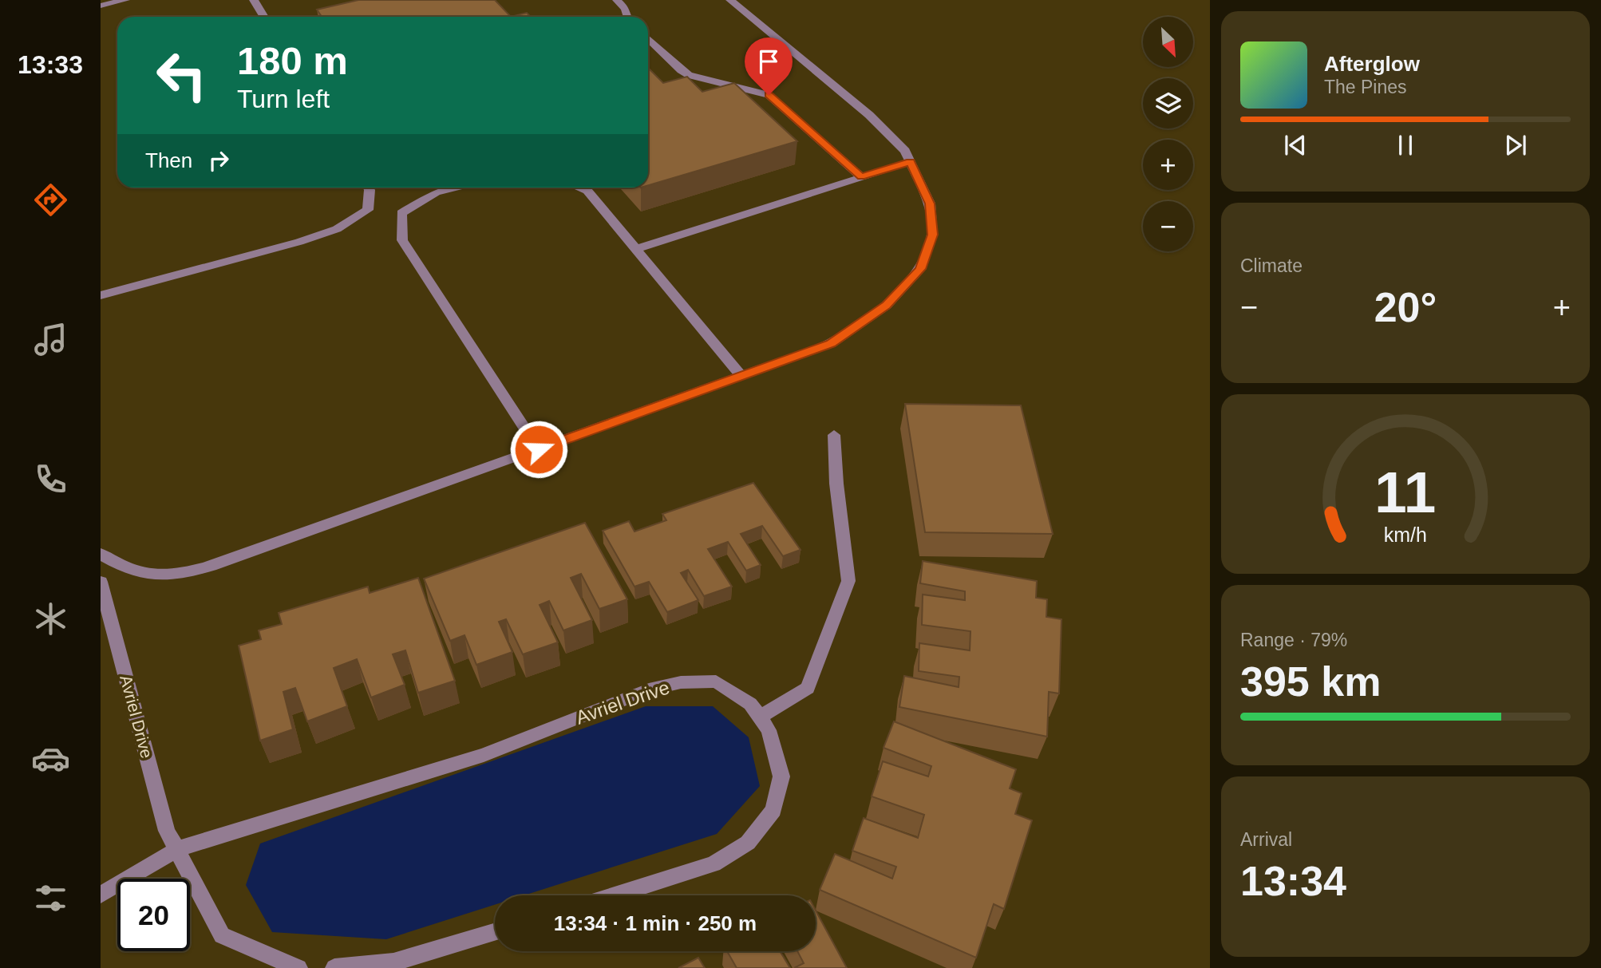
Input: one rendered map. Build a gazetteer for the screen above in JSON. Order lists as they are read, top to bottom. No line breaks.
{"streets":{"street":["Avriel Drive"]},"north":"bottom right","page":{"tabs":"13:33","map_buttons":["+","−"],"turn":["180 m","Turn left"],"song":["Afterglow","The Pines"],"then":"Then","tile":["Climate",["Range · 79%","395 km"],["Arrival","13:34"]],"heat":["−","20°","+"],"limit":"20","trip":"13:34 · 1 min · 250 m","gauge":["11","km/h"]}}
